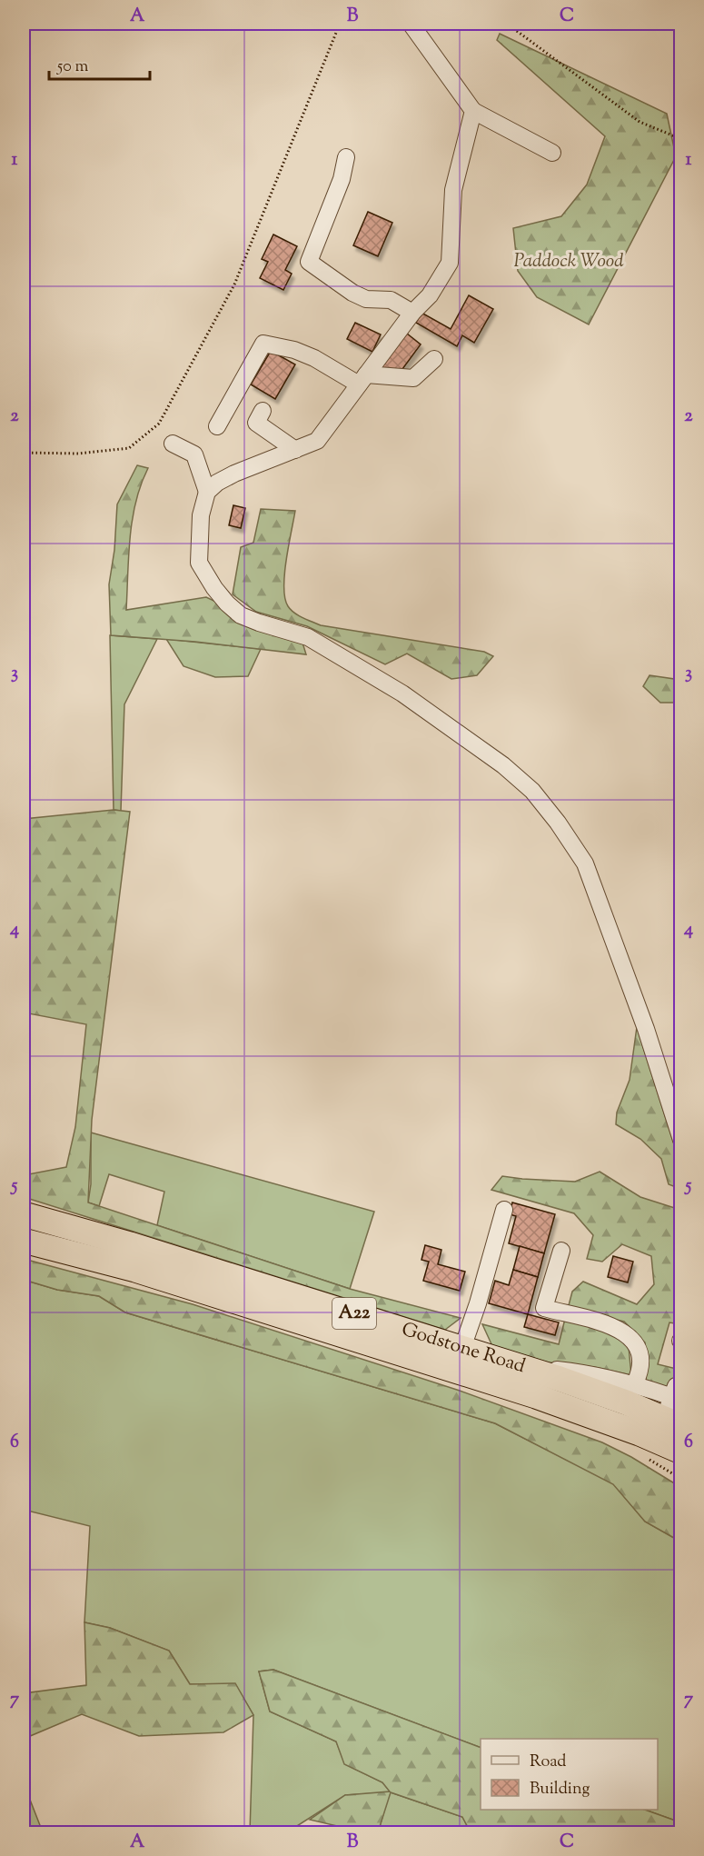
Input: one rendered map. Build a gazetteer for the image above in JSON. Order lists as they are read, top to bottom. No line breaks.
{"streets":{"highway":["A22","Godstone Road"]},"parks":["Paddock Wood"],"legend":["Road","Building"],"scale_bar":"50 m","grid":{"columns":["A","B","C"],"rows":["1","2","3","4","5","6","7"]}}
